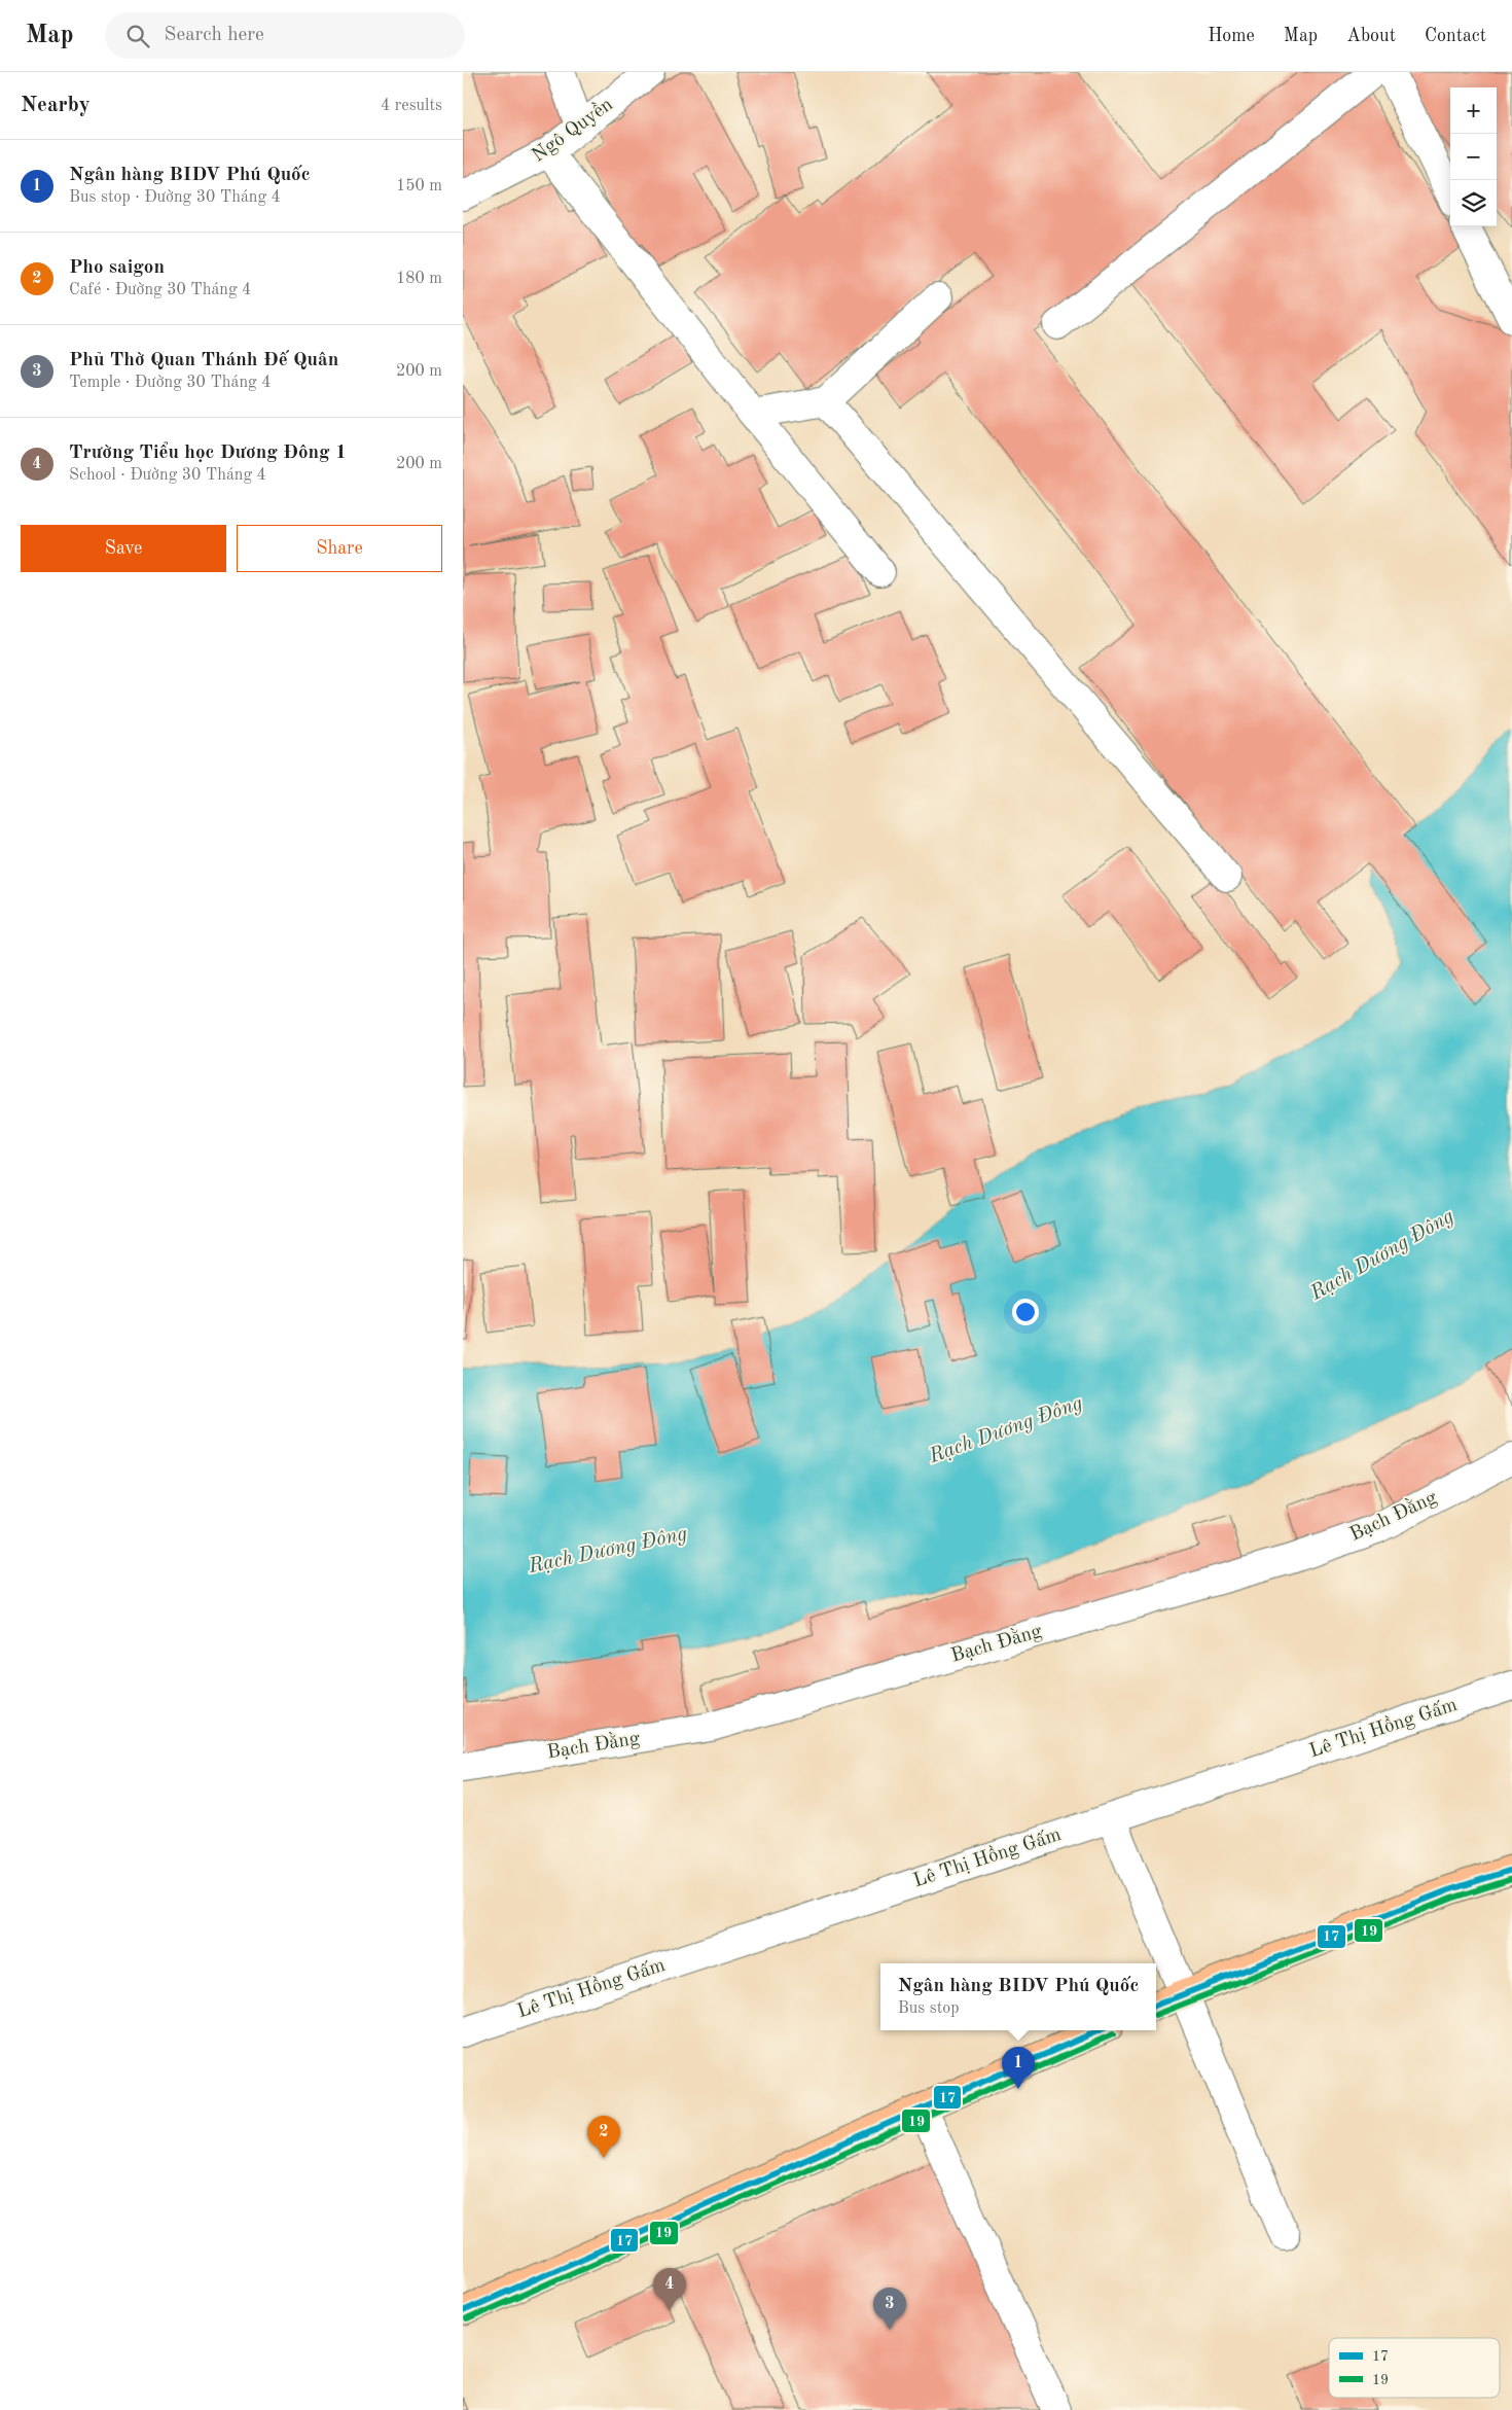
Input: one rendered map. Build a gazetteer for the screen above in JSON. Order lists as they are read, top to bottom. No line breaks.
{"streets":{"street":["Ngô Quyền","Bạch Đằng","Lê Thị Hồng Gấm"]},"water":["Rạch Dương Đông"],"lines":["transit line 17","transit line 19"],"legend":["17","19"],"page":{"header":"Map","search":"Search here","nav":["Home","Map","About","Contact"],"heading":["Nearby","4 results"],"map_buttons":["+","−"],"list":[{"mark":"1","name":"Ngân hàng BIDV Phú Quốc","note":"Bus stop · Đường 30 Tháng 4","value":"150 m"},{"mark":"2","name":"Pho saigon","note":"Café · Đường 30 Tháng 4","value":"180 m"},{"mark":"3","name":"Phủ Thờ Quan Thánh Đế Quân","note":"Temple · Đường 30 Tháng 4","value":"200 m"},{"mark":"4","name":"Trường Tiểu học Dương Đông 1","note":"School · Đường 30 Tháng 4","value":"200 m"}],"buttons":["Save","Share"],"popup":["Ngân hàng BIDV Phú Quốc","Bus stop"],"pins":["1","2","4","3"]}}
